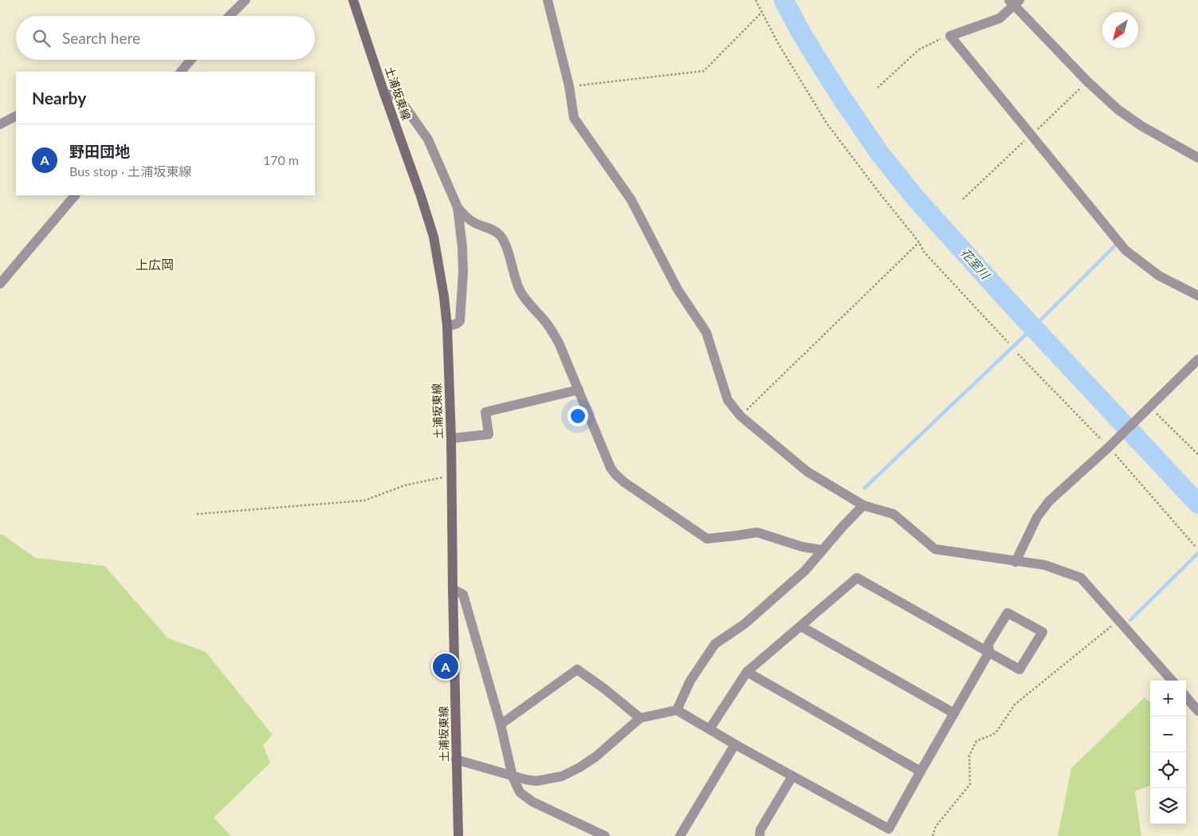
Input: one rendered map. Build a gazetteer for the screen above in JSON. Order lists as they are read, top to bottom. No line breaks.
{"streets":{"main road":["土浦坂東線"]},"districts":["上広岡"],"water":["花室川"],"north":"bottom left","page":{"search":"Search here","heading":"Nearby","list":[{"mark":"A","name":"野田団地","note":"Bus stop · 土浦坂東線","value":"170 m"}],"pins":"A","map_buttons":["+","−"]}}
